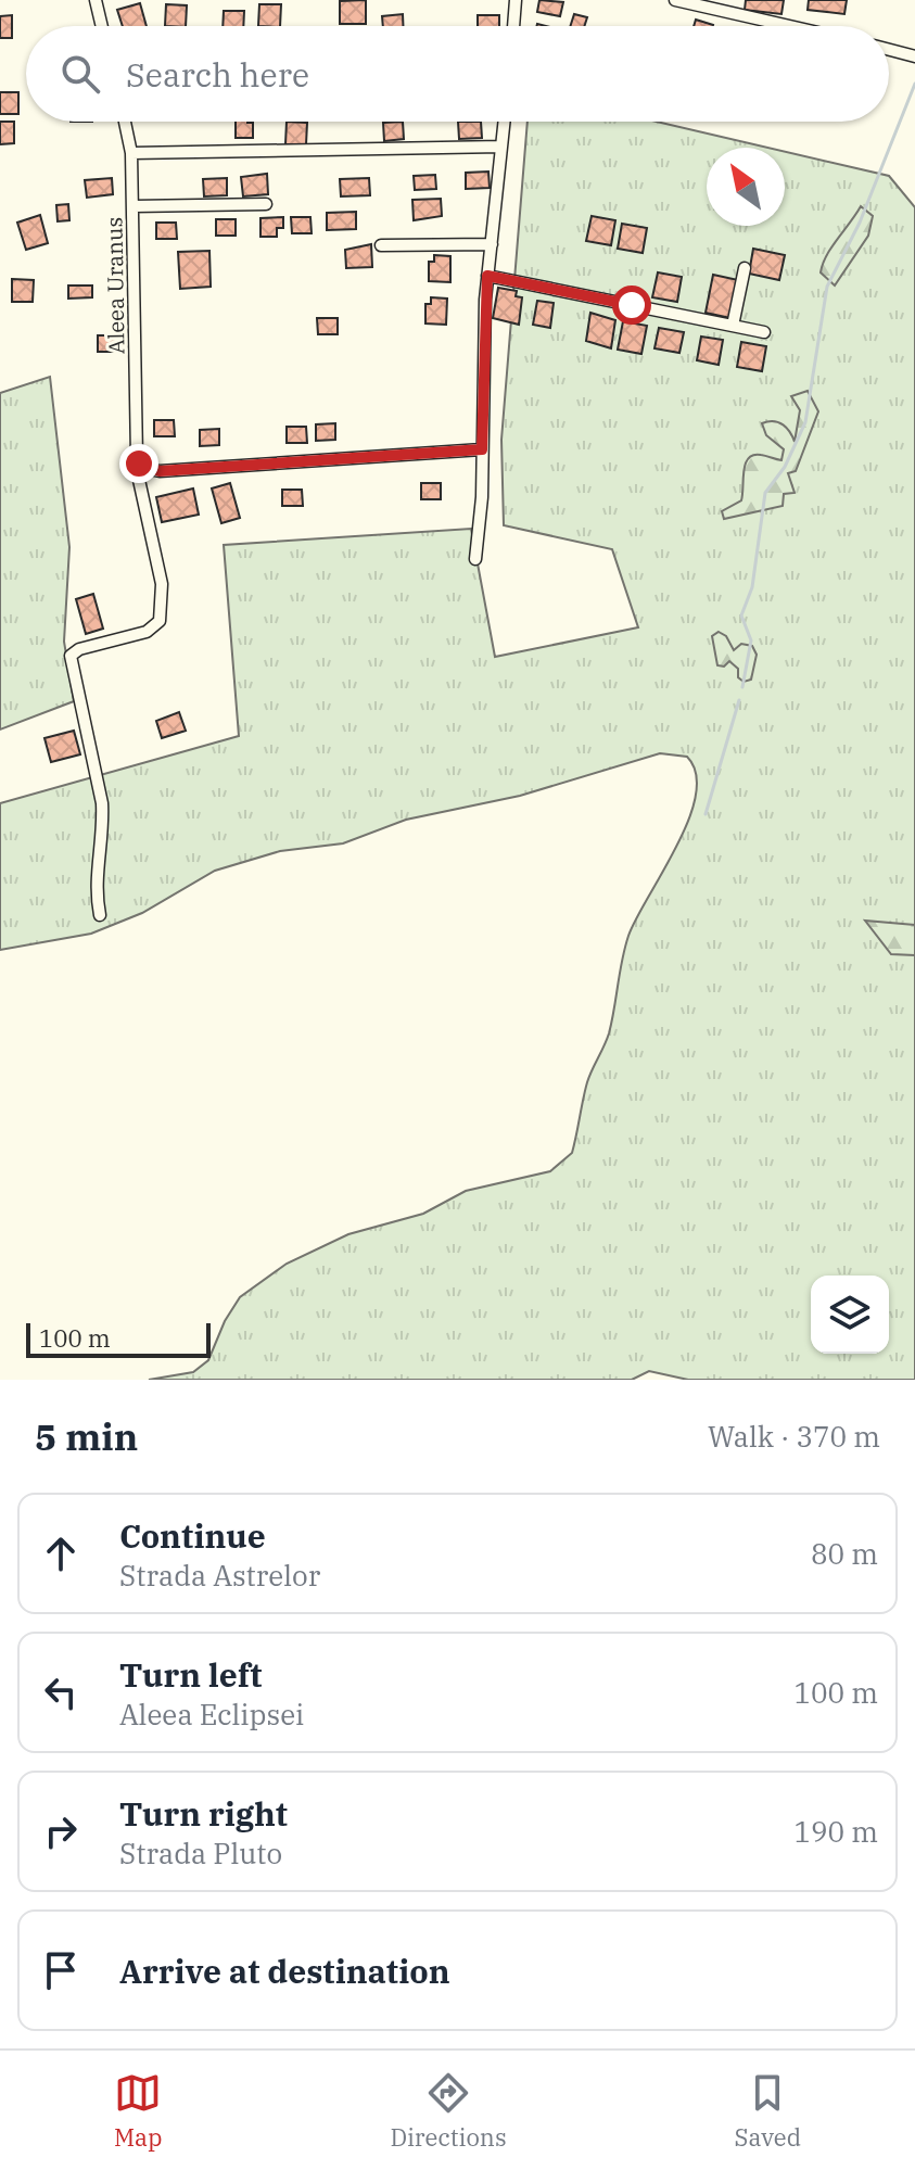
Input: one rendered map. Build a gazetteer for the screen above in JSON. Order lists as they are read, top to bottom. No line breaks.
{"streets":{"street":["Aleea Uranus"]},"scale_bar":"100 m","north":"top left","page":{"search":"Search here","scale":"100 m","heading":["5 min","Walk · 370 m"],"list":[["Continue","Strada Astrelor","80 m"],["Turn left","Aleea Eclipsei","100 m"],["Turn right","Strada Pluto","190 m"],"Arrive at destination"],"nav":["Map","Directions","Saved"]}}
